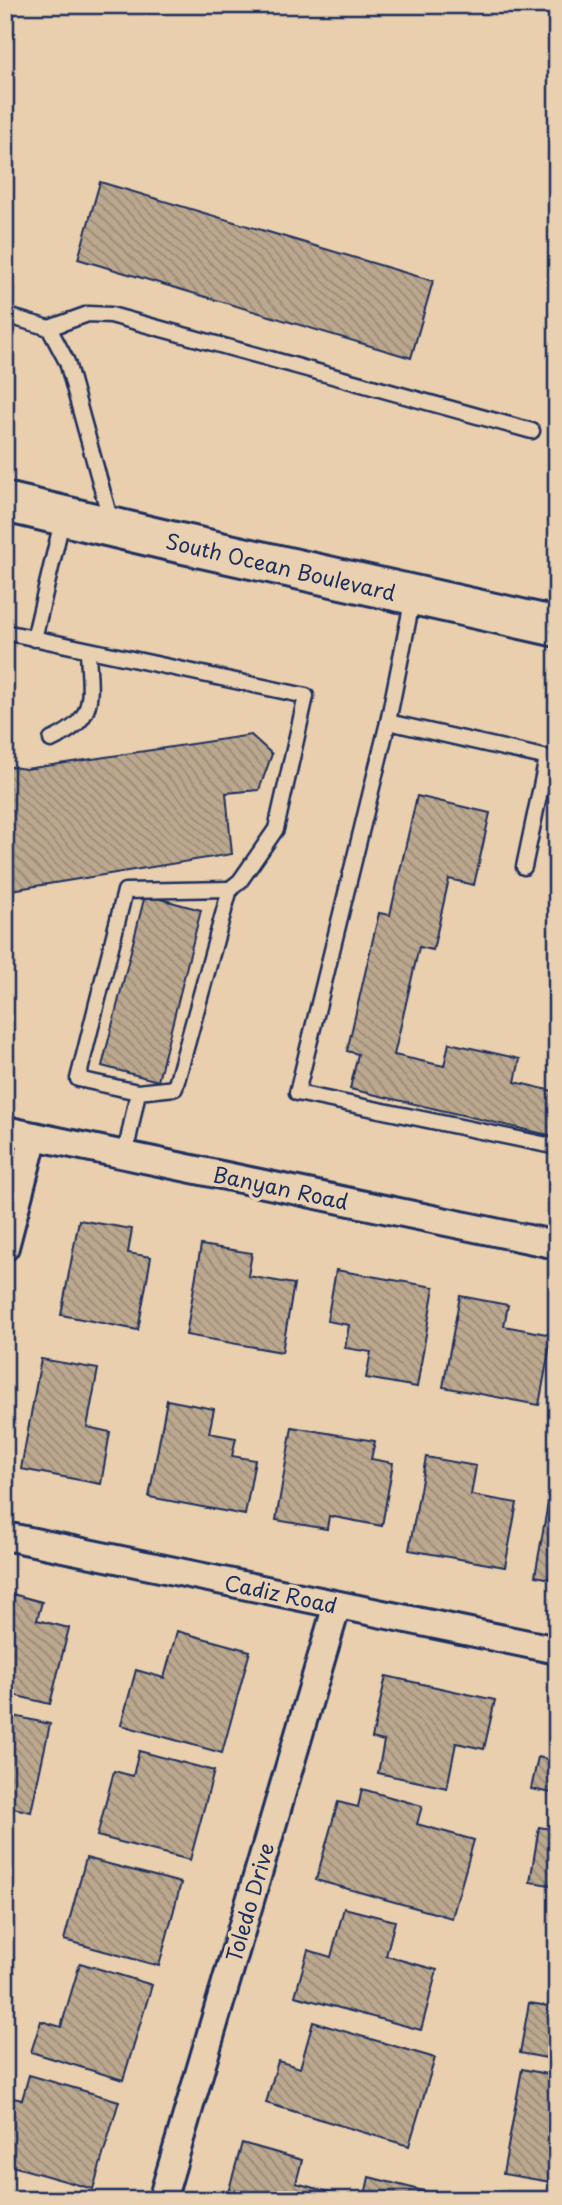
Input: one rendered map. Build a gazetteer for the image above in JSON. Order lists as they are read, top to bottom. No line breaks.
{"streets":{"main road":["South Ocean Boulevard"],"street":["Banyan Road","Cadiz Road","Toledo Drive"]},"crossings":[["Cadiz Road","Toledo Drive"]]}
